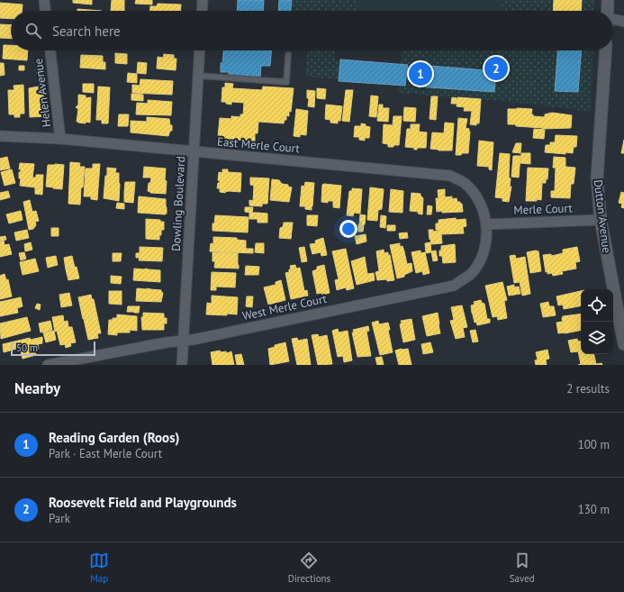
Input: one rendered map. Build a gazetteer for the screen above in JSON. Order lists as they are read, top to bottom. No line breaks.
{"streets":{"street":["Helen Avenue","East Merle Court","Dowling Boulevard","Merle Court","Dutton Avenue","West Merle Court"]},"crossings":[["Helen Avenue","East Merle Court"],["East Merle Court","Dowling Boulevard"],["East Merle Court","Merle Court"],["East Merle Court","West Merle Court"],["Dowling Boulevard","West Merle Court"],["Merle Court","Dutton Avenue"],["Merle Court","West Merle Court"]],"scale_bar":"50 m","page":{"search":"Search here","pins":["2","1"],"scale":"50 m","heading":["Nearby","2 results"],"list":[{"mark":"1","name":"Reading Garden (Roos)","note":"Park · East Merle Court","value":"100 m"},{"mark":"2","name":"Roosevelt Field and Playgrounds","note":"Park","value":"130 m"}],"nav":["Map","Directions","Saved"]}}
